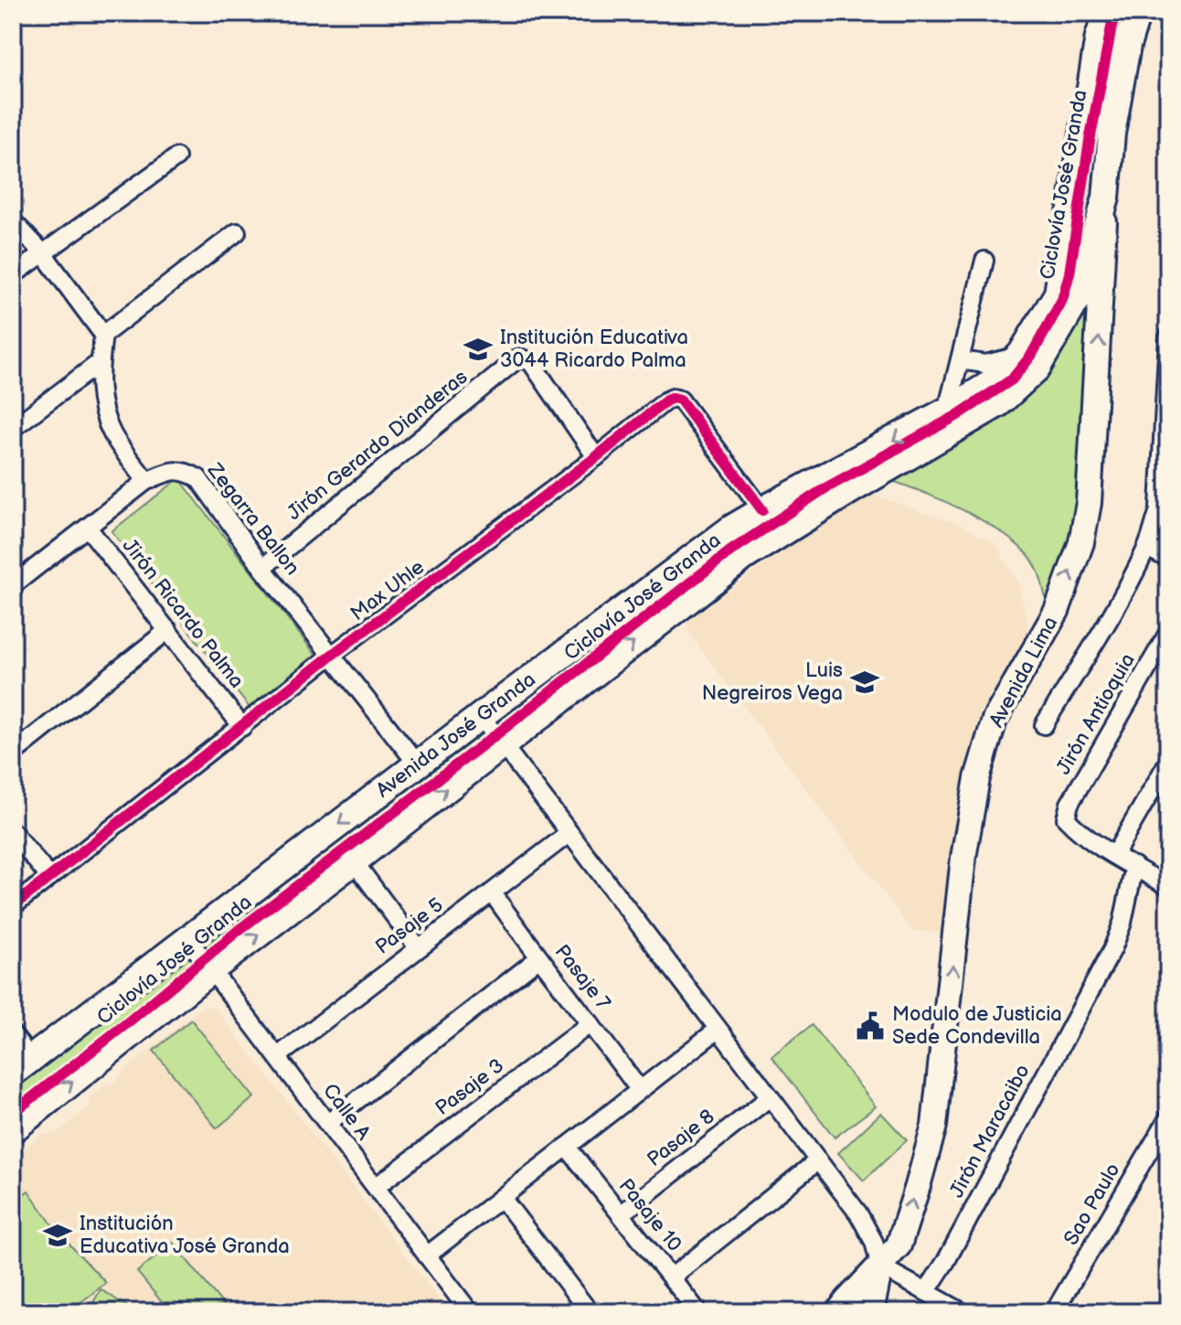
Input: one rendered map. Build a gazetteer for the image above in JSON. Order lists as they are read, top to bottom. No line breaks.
{"streets":{"main road":["Avenida Lima","Avenida José Granda"],"street":["Jirón Gerardo Dianderas","Zegarra Ballon","Max Uhle","Jirón Ricardo Palma","Jirón Antioquia","Pasaje 5","Pasaje 7","Pasaje 3","Calle A","Jirón Maracaibo","Pasaje 8","Sao Paulo","Pasaje 10"],"cycle path":["Ciclovía José Granda"]},"crossings":[["Jirón Gerardo Dianderas","Zegarra Ballon"],["Jirón Gerardo Dianderas","Max Uhle"],["Zegarra Ballon","Max Uhle"],["Zegarra Ballon","Avenida José Granda"],["Max Uhle","Jirón Ricardo Palma"],["Max Uhle","Avenida José Granda"],["Avenida Lima","Avenida José Granda"],["Avenida José Granda","Calle A"],["Pasaje 5","Pasaje 7"],["Pasaje 5","Calle A"],["Pasaje 7","Pasaje 3"],["Pasaje 3","Calle A"],["Pasaje 8","Pasaje 10"]],"one_way":["Avenida Lima"],"places":{"school or university":["Institución Educativa 3044 Ricardo Palma","Luis Negreiros Vega","Institución Educativa José Granda"],"public building":["Modulo de Justicia Sede Condevilla"]}}
